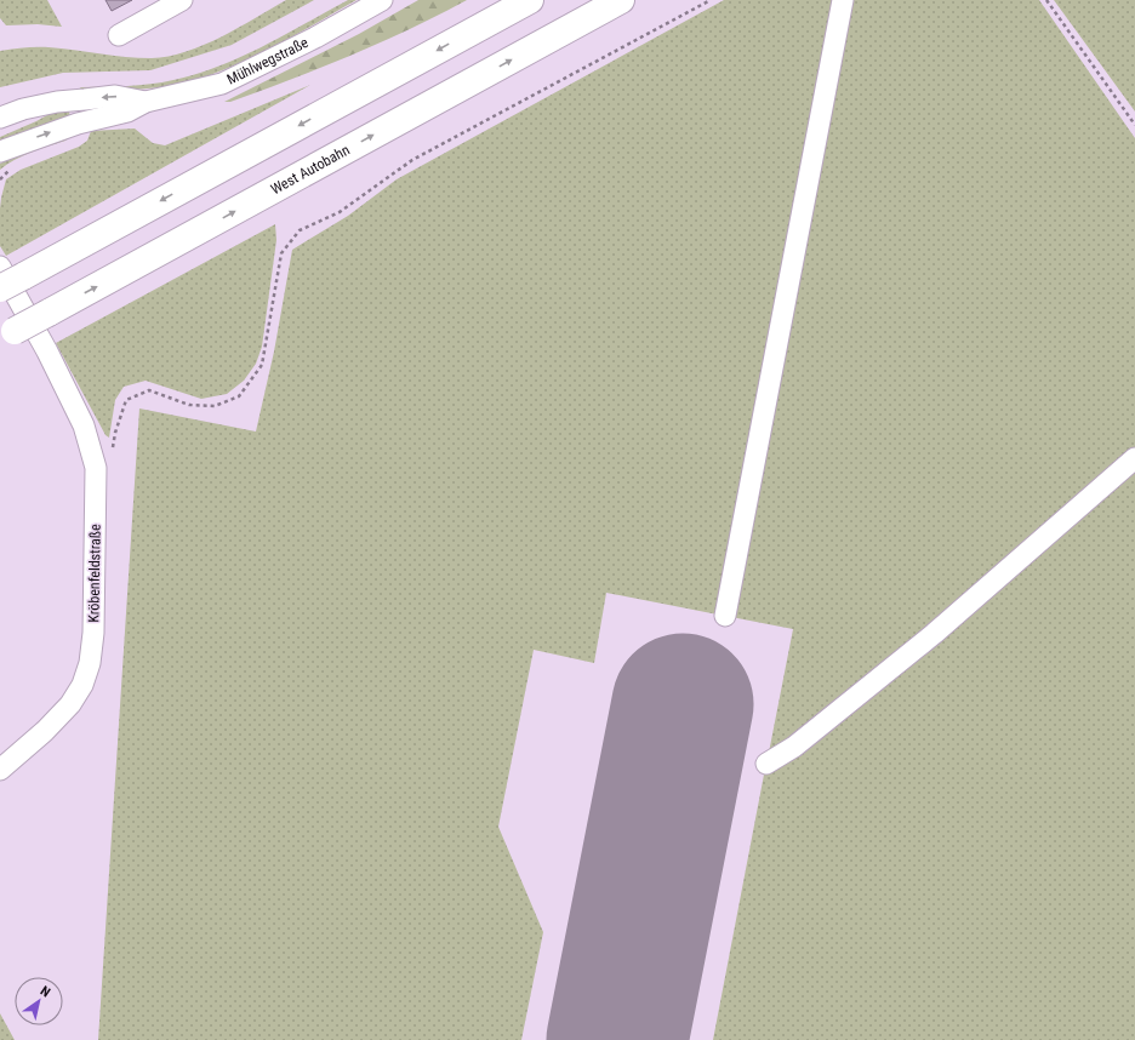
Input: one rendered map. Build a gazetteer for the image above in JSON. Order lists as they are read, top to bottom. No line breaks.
{"streets":{"highway":["West Autobahn"],"street":["Mühlwegstraße","Kröbenfeldstraße"]},"north":"top right"}
